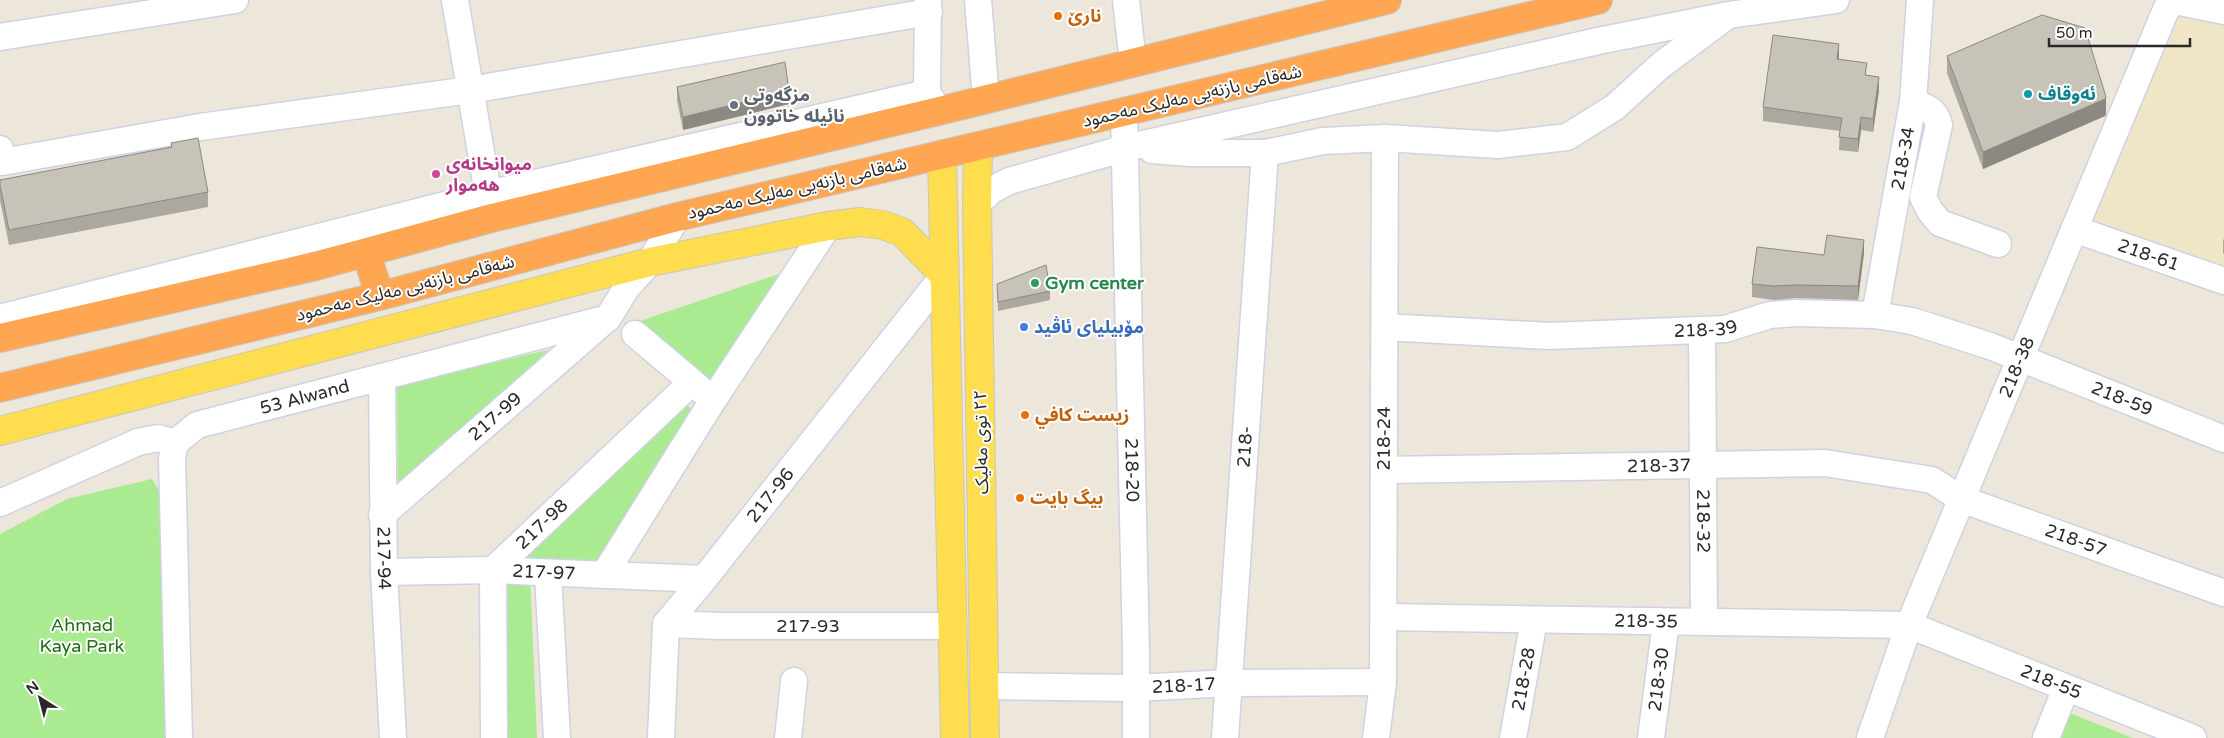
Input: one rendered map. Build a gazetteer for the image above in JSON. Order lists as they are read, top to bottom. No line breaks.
{"streets":{"highway":["شەقامی بازنەیی مەلیک مەحمود"],"main road":["٢٢ توی مەلیک"],"street":["218-34","218-61","218-39","218-38","53 Alwand","218-59","217-99","218-24","218-","218-37","218-20","217-96","218-32","217-98","218-57","217-94","217-97","218-35","217-93","218-28","218-30","218-55","218-17"]},"crossings":[["شەقامی بازنەیی مەلیک مەحمود","٢٢ توی مەلیک"],["شەقامی بازنەیی مەلیک مەحمود","218-20"],["218-34","218-39"],["218-61","218-38"],["218-39","218-38"],["218-39","218-59"],["218-39","218-24"],["218-39","218-32"],["218-38","218-59"],["218-38","218-57"],["218-38","218-35"],["218-38","218-55"],["53 Alwand","217-99"],["53 Alwand","217-94"],["217-99","217-94"],["218-24","218-37"],["218-24","218-35"],["218-24","218-17"],["٢٢ توی مەلیک","217-96"],["٢٢ توی مەلیک","217-93"],["٢٢ توی مەلیک","218-17"],["218-","218-17"],["218-37","218-32"],["218-37","218-57"],["218-20","218-17"],["217-96","217-97"],["217-96","217-93"],["218-32","218-35"],["217-98","217-97"],["217-94","217-97"],["218-35","218-28"],["218-35","218-30"],["218-35","218-55"]],"parks":["Ahmad Kaya Park"],"places":["نارێ","ئەوقاف","مزگەوتی نائیلە خاتوون","میوانخانەی هەموار","Gym center","مۆبیلیای ئاڤید","زيست كافي","بیگ بایت"],"scale_bar":"50 m","north":"top left"}
